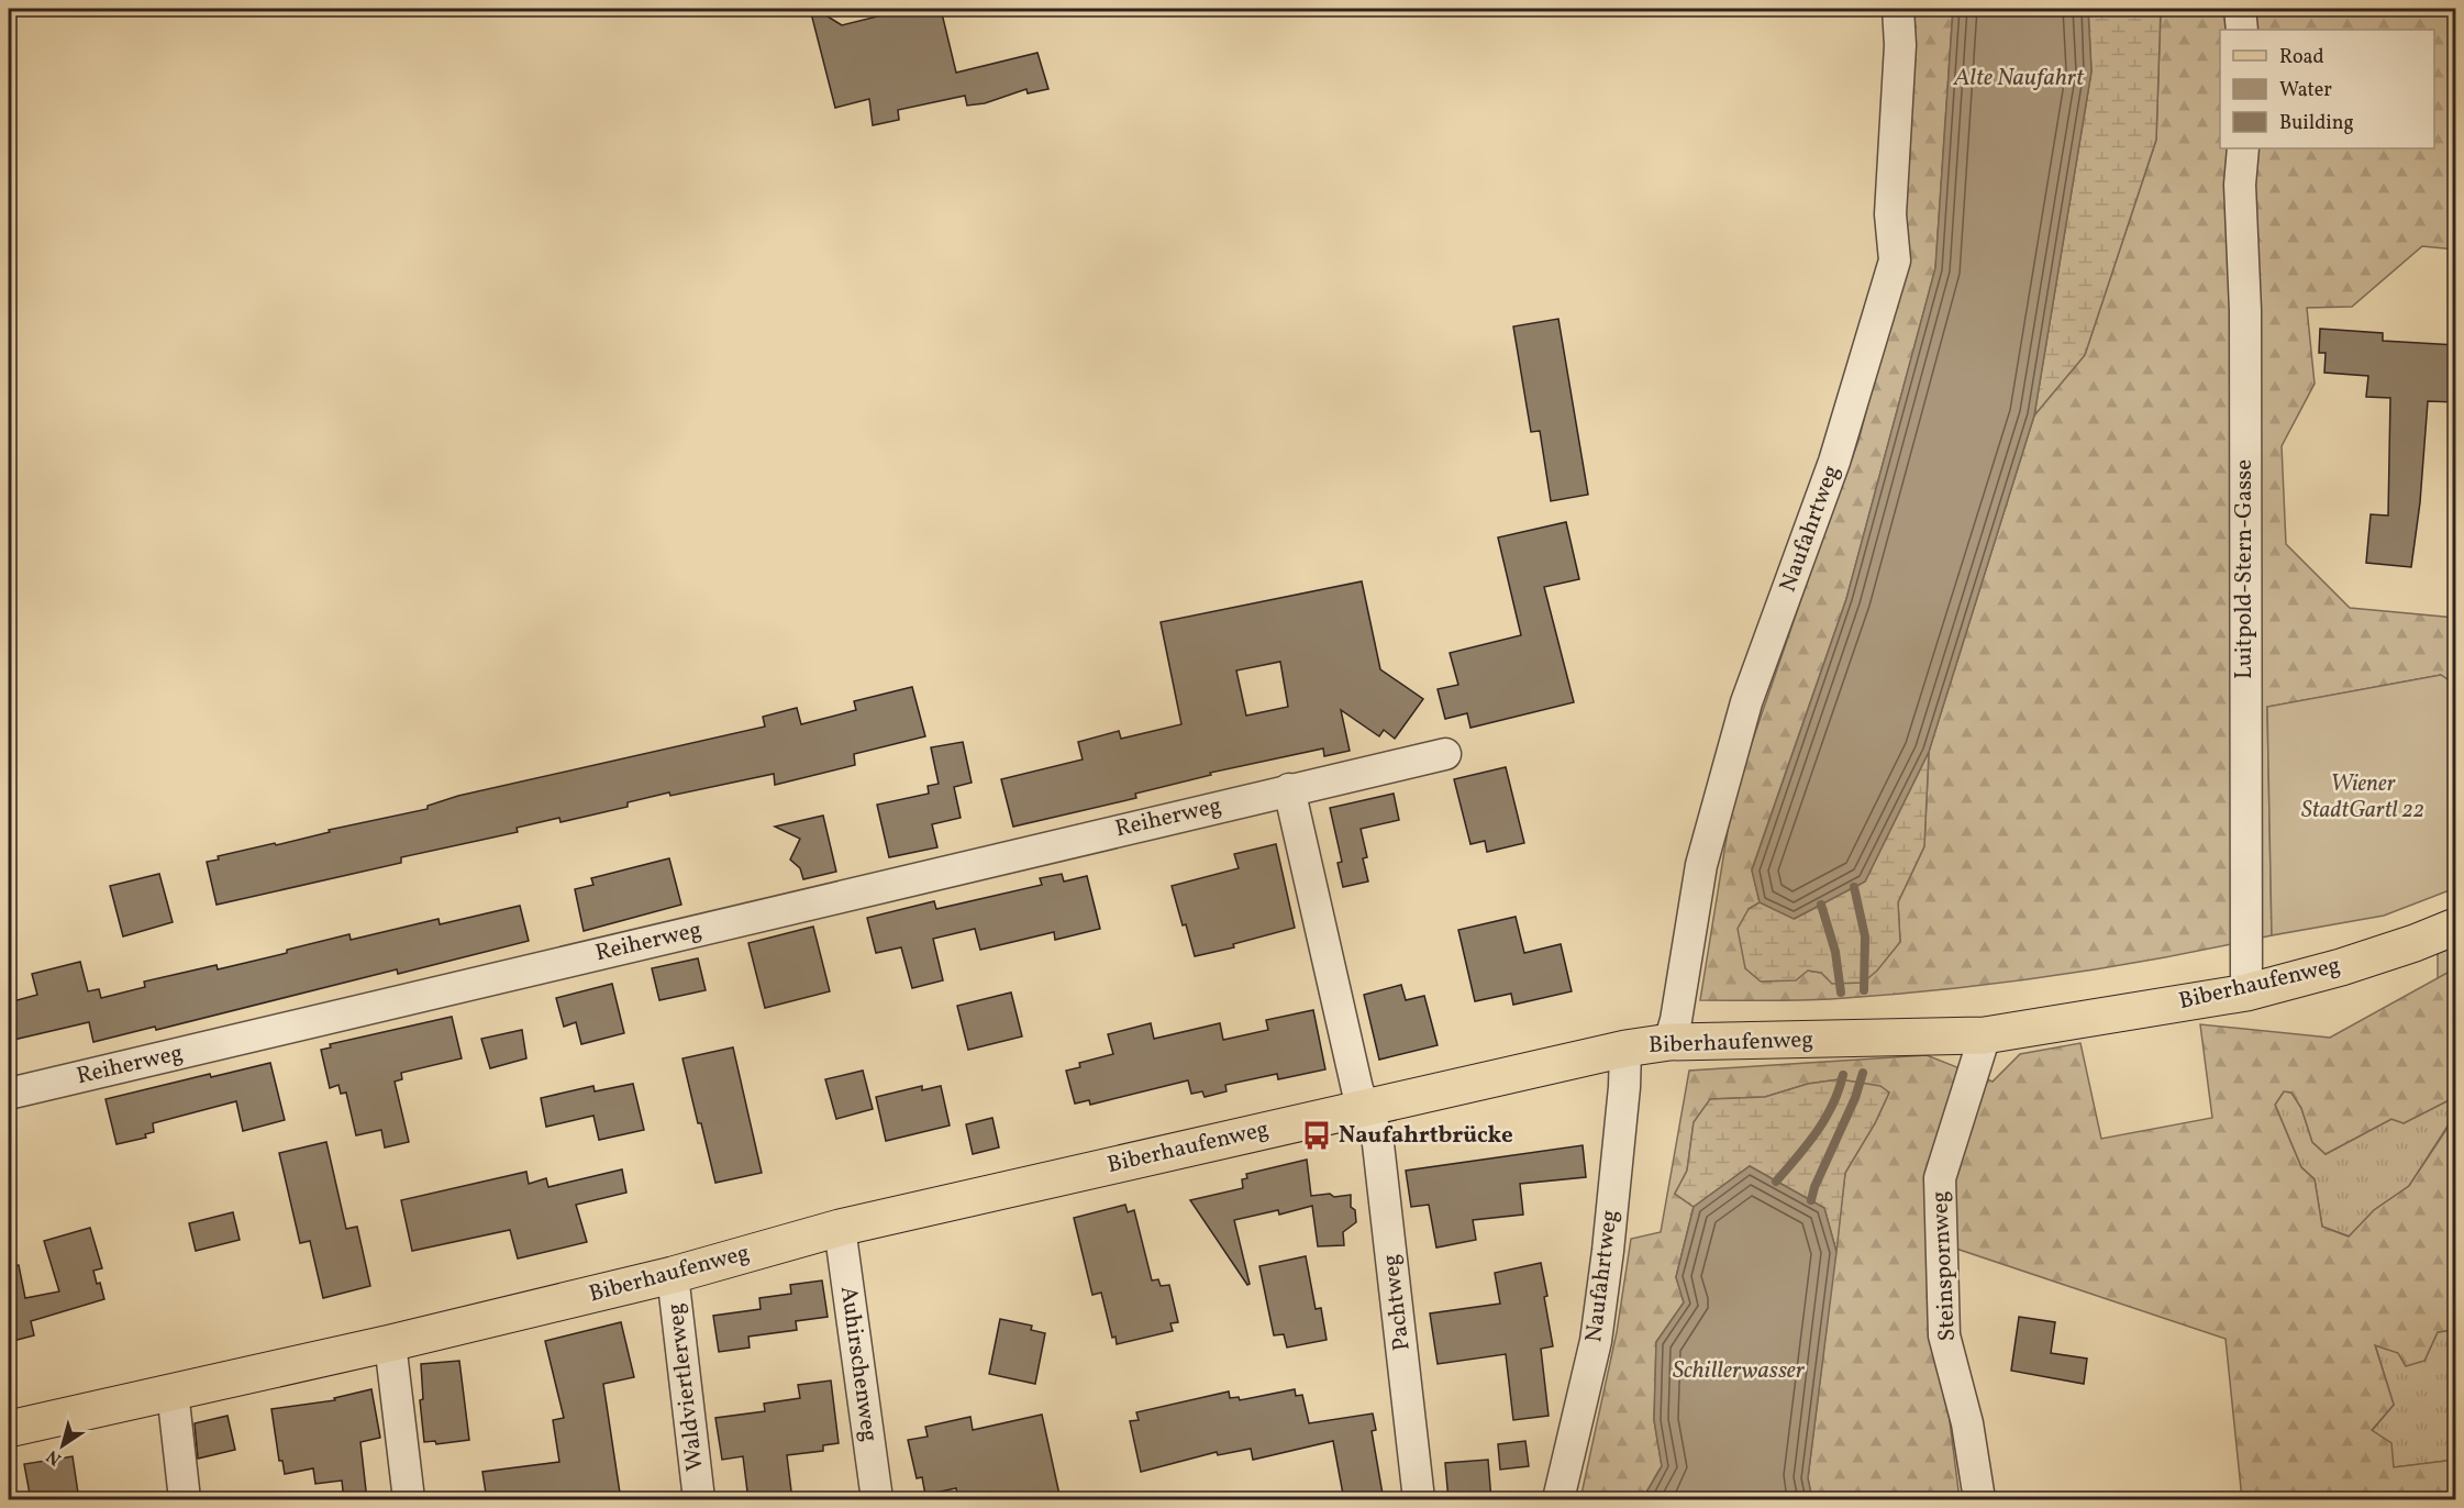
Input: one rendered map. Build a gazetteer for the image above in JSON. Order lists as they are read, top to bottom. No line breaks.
{"streets":{"main road":["Biberhaufenweg"],"street":["Naufahrtweg","Luitpold-Stern-Gasse","Reiherweg","Steinspornweg","Pachtweg","Auhirschenweg","Waldviertlerweg"]},"crossings":[["Naufahrtweg","Biberhaufenweg"],["Luitpold-Stern-Gasse","Biberhaufenweg"],["Biberhaufenweg","Steinspornweg"],["Biberhaufenweg","Pachtweg"],["Biberhaufenweg","Auhirschenweg"],["Biberhaufenweg","Waldviertlerweg"]],"water":["Alte Naufahrt","Schillerwasser"],"parks":["Wiener StadtGartl 22"],"places":{"bus stop":["Naufahrtbrücke"]},"legend":["Road","Water","Building"],"north":"bottom left"}
